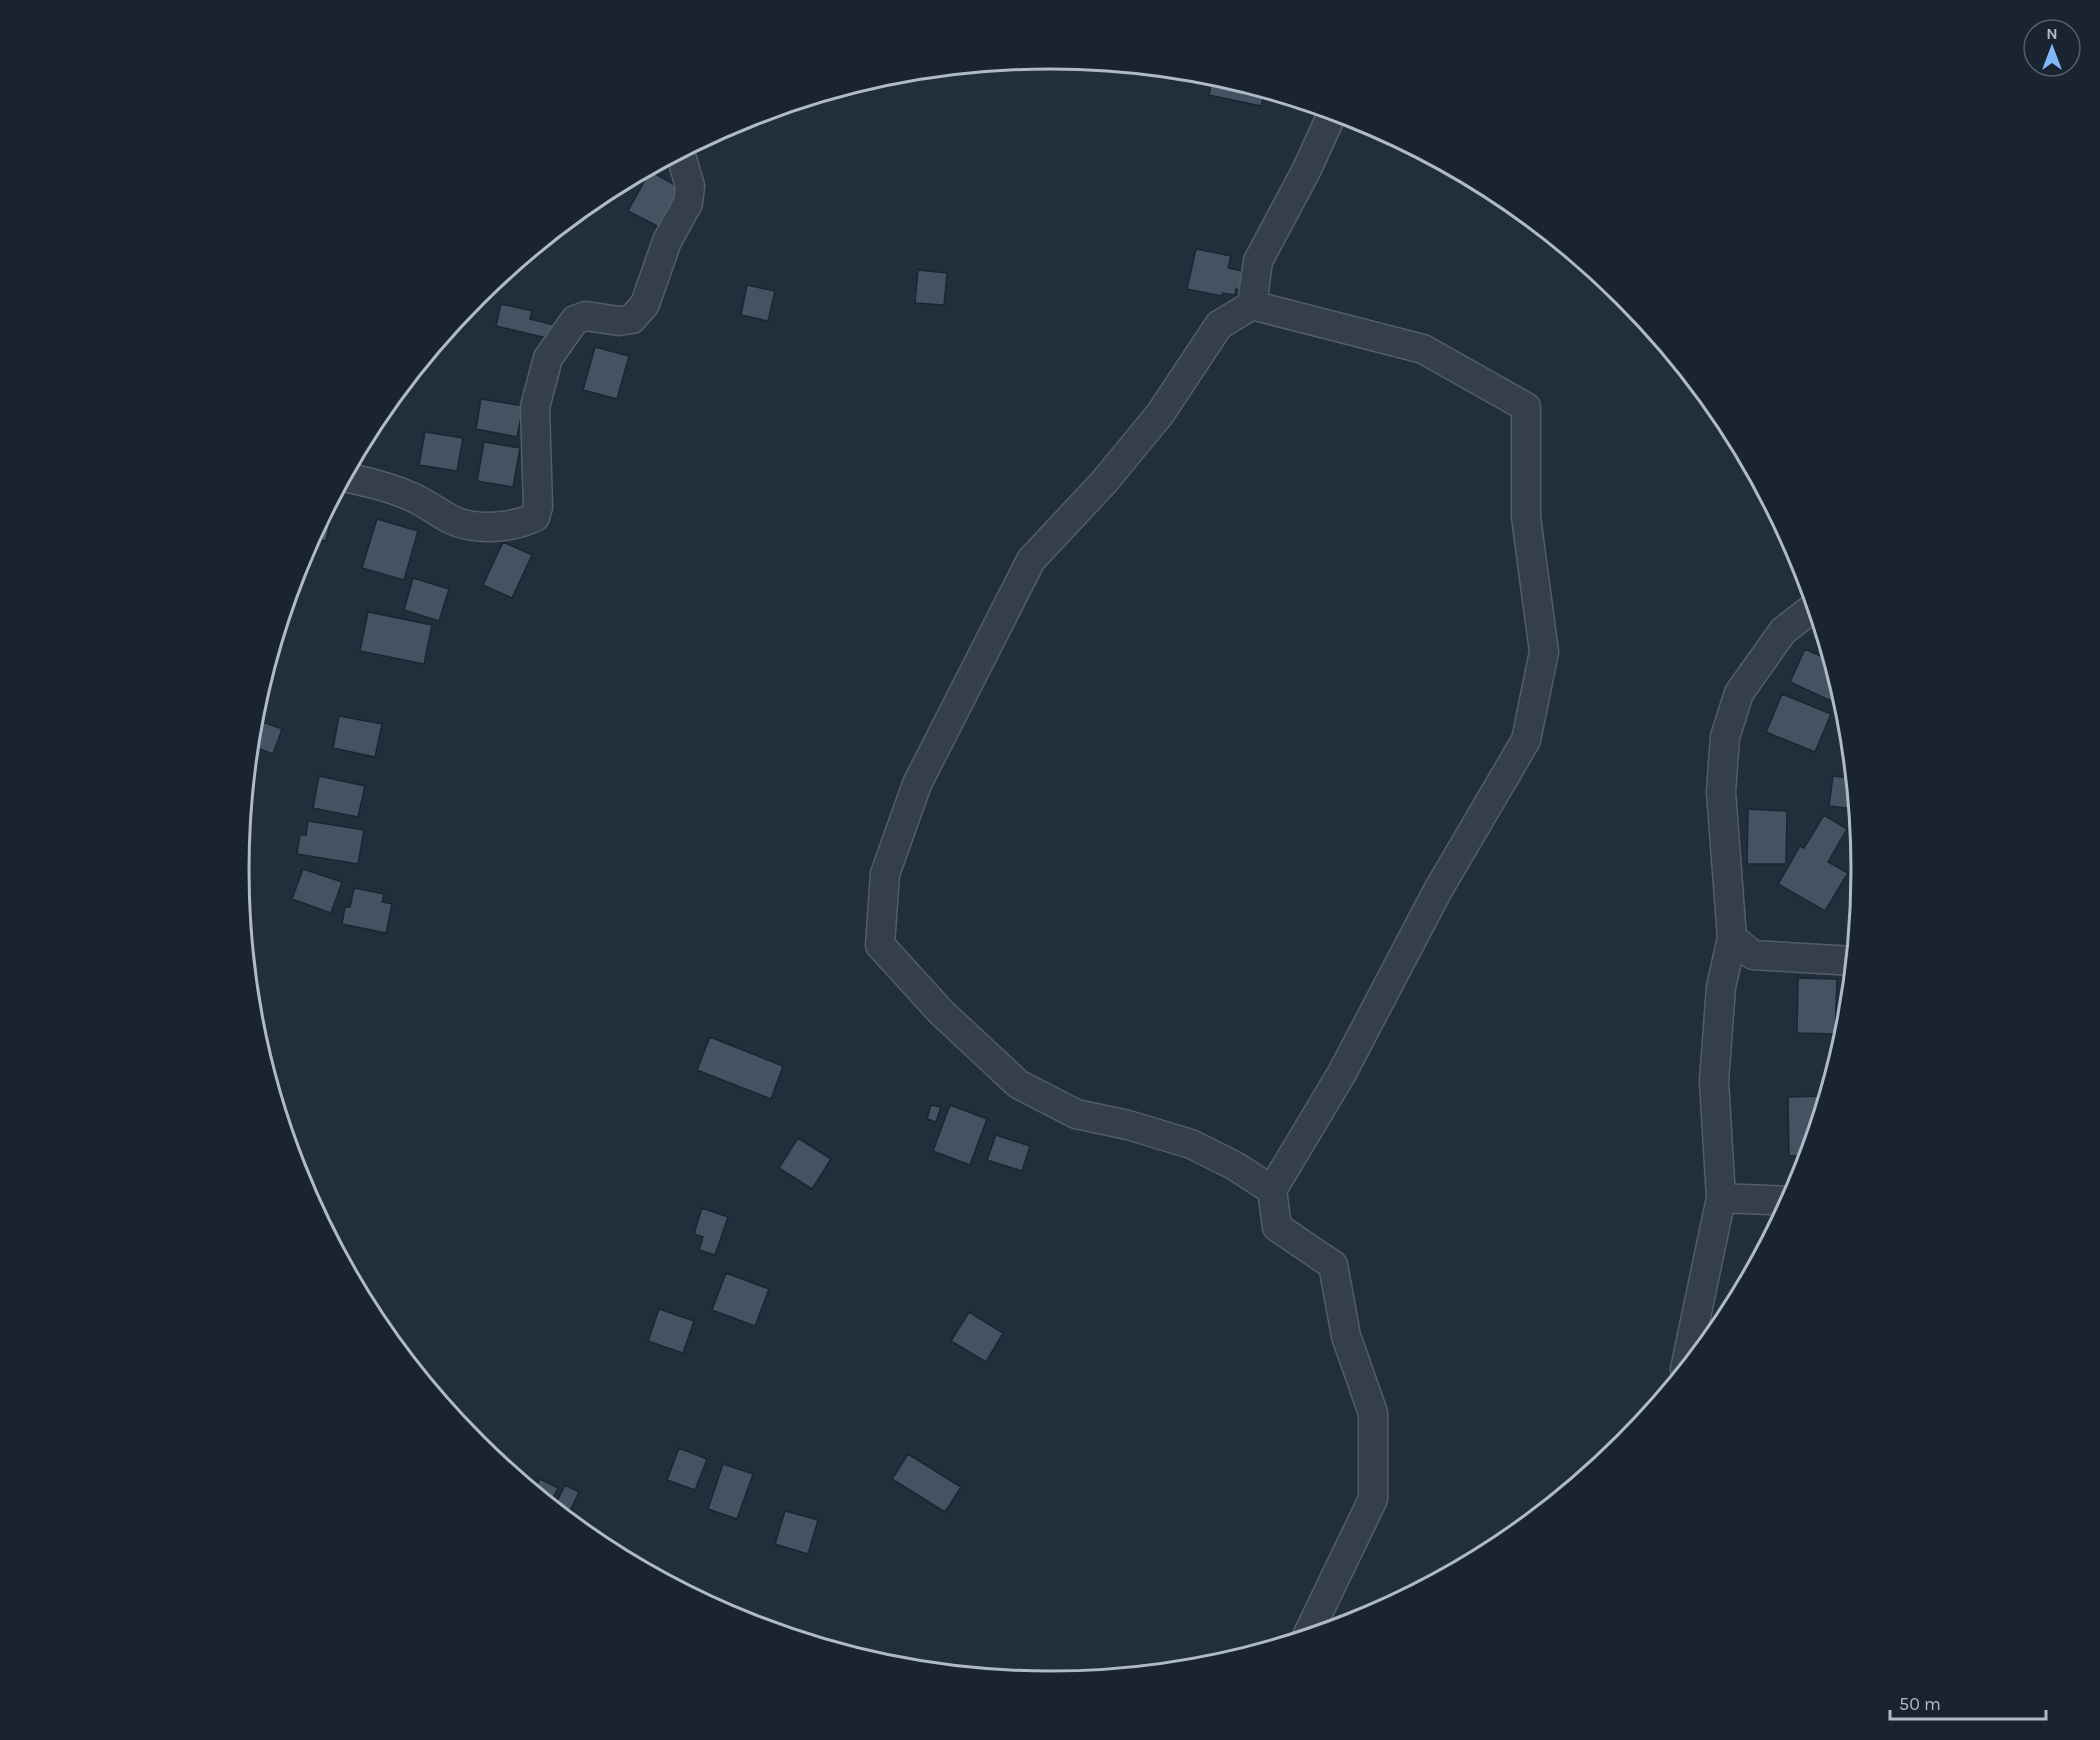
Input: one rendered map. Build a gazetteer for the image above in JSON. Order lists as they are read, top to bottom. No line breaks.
{"scale_bar":"50 m","north":"top"}
